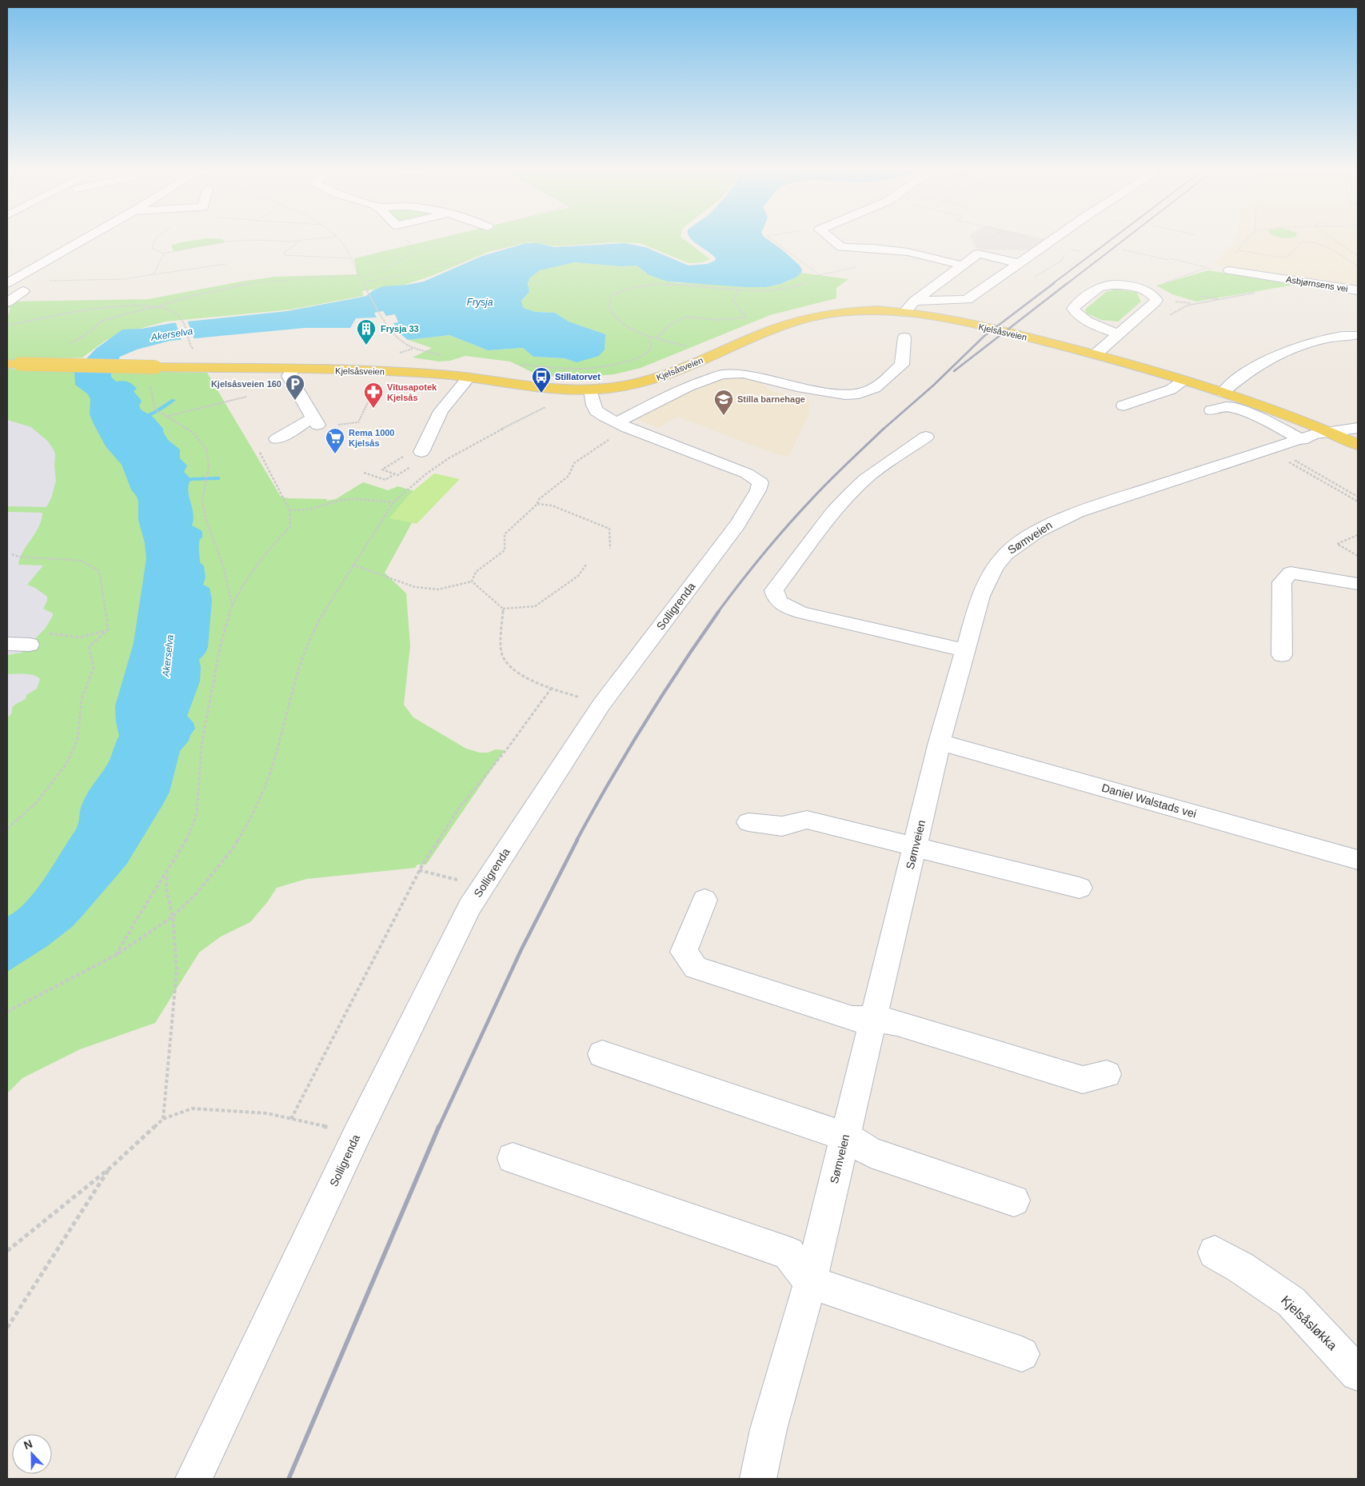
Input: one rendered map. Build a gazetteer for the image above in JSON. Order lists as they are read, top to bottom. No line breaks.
{"streets":{"main road":["Kjelsåsveien"],"street":["Asbjørnsens vei","Sømveien","Solligrenda","Daniel Walstads vei","Kjelsåsløkka"]},"crossings":[["Kjelsåsveien","Sømveien"],["Kjelsåsveien","Solligrenda"],["Sømveien","Daniel Walstads vei"]],"water":["Frysja","Akerselva"],"places":{"building":["Frysja 33"],"bus stop":["Stillatorvet"],"parking":["Kjelsåsveien 160"],"pharmacy":["Vitusapotek Kjelsås"],"school or university":["Stilla barnehage"],"supermarket":["Rema 1000 Kjelsås"]},"north":"top"}
